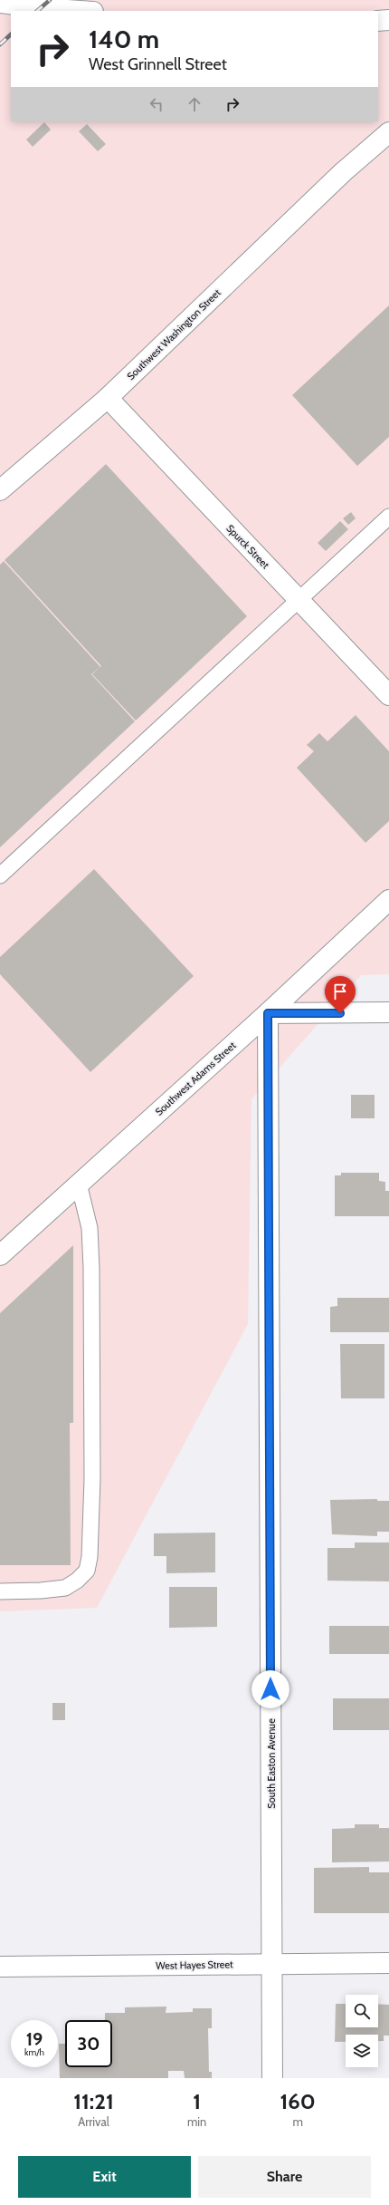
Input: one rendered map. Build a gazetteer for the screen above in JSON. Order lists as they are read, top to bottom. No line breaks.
{"streets":{"street":["Southwest Washington Street","Spurck Street","Southwest Adams Street","South Easton Avenue","West Hayes Street"]},"crossings":[["Southwest Washington Street","Spurck Street"],["Southwest Adams Street","South Easton Avenue"],["South Easton Avenue","West Hayes Street"]],"page":{"turn":["140 m","West Grinnell Street"],"speed":"19 km/h","limit":"30","eta":["11:21","Arrival","1","min","160","m"],"buttons":["Exit","Share"]}}
